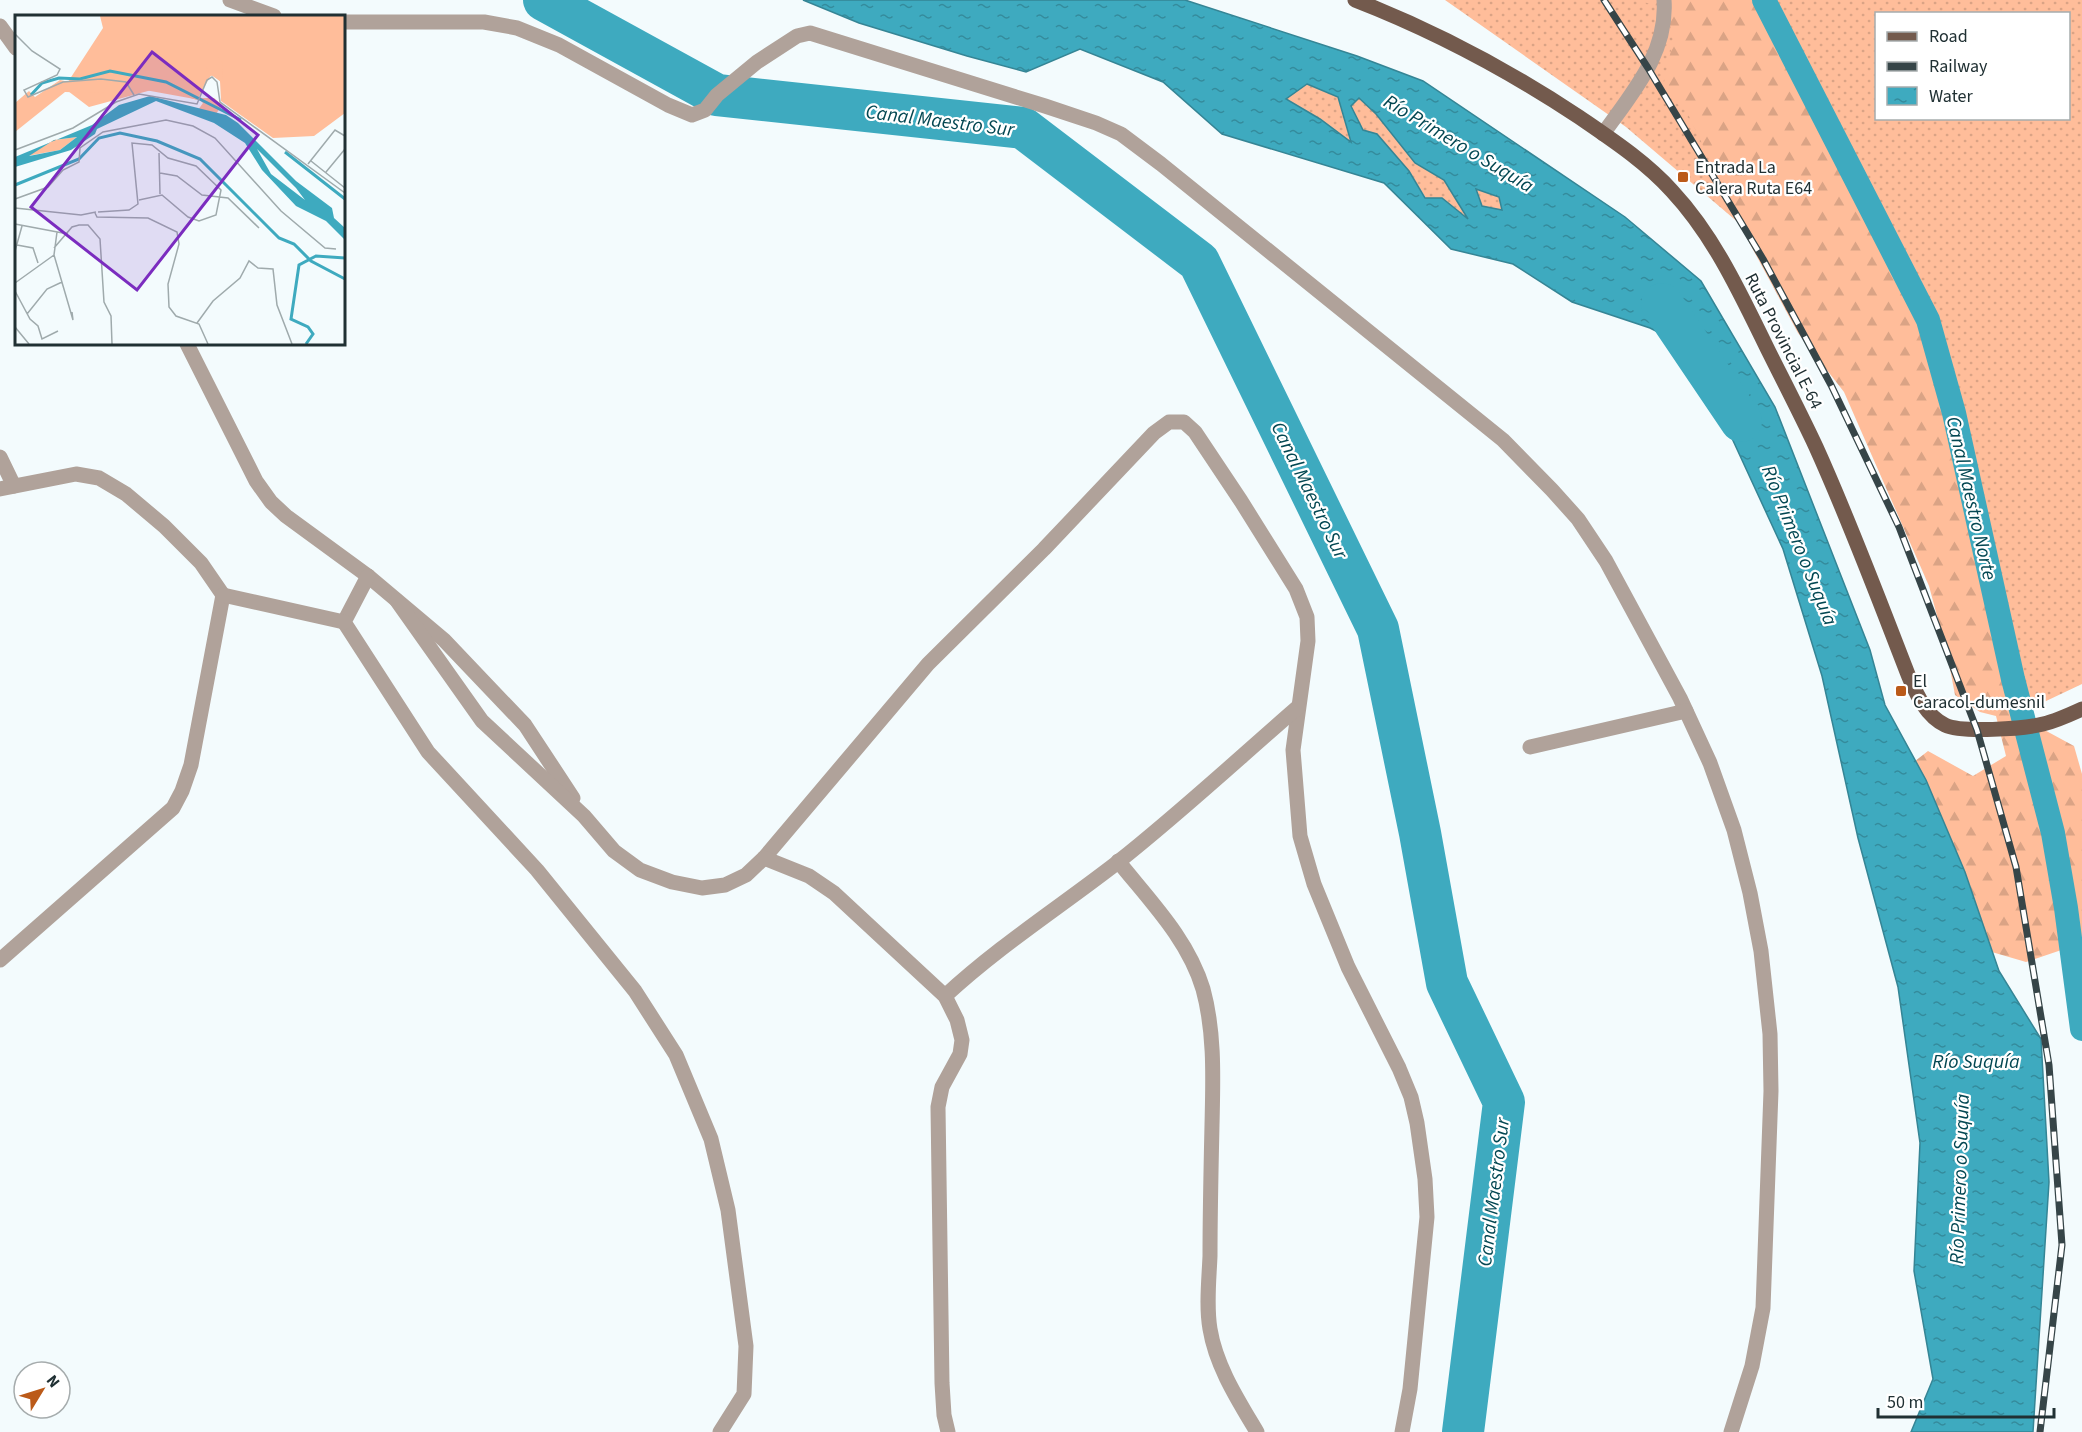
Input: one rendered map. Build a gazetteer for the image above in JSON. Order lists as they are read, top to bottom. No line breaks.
{"streets":{"main road":["Ruta Provincial E-64"]},"water":["Canal Maestro Sur","Río Primero o Suquía","Canal Maestro Norte","Río Suquía"],"places":{"transit":["Entrada La Calera Ruta E64","El Caracol-dumesnil"]},"legend":["Road","Railway","Water"],"scale_bar":"50 m","north":"top right"}
